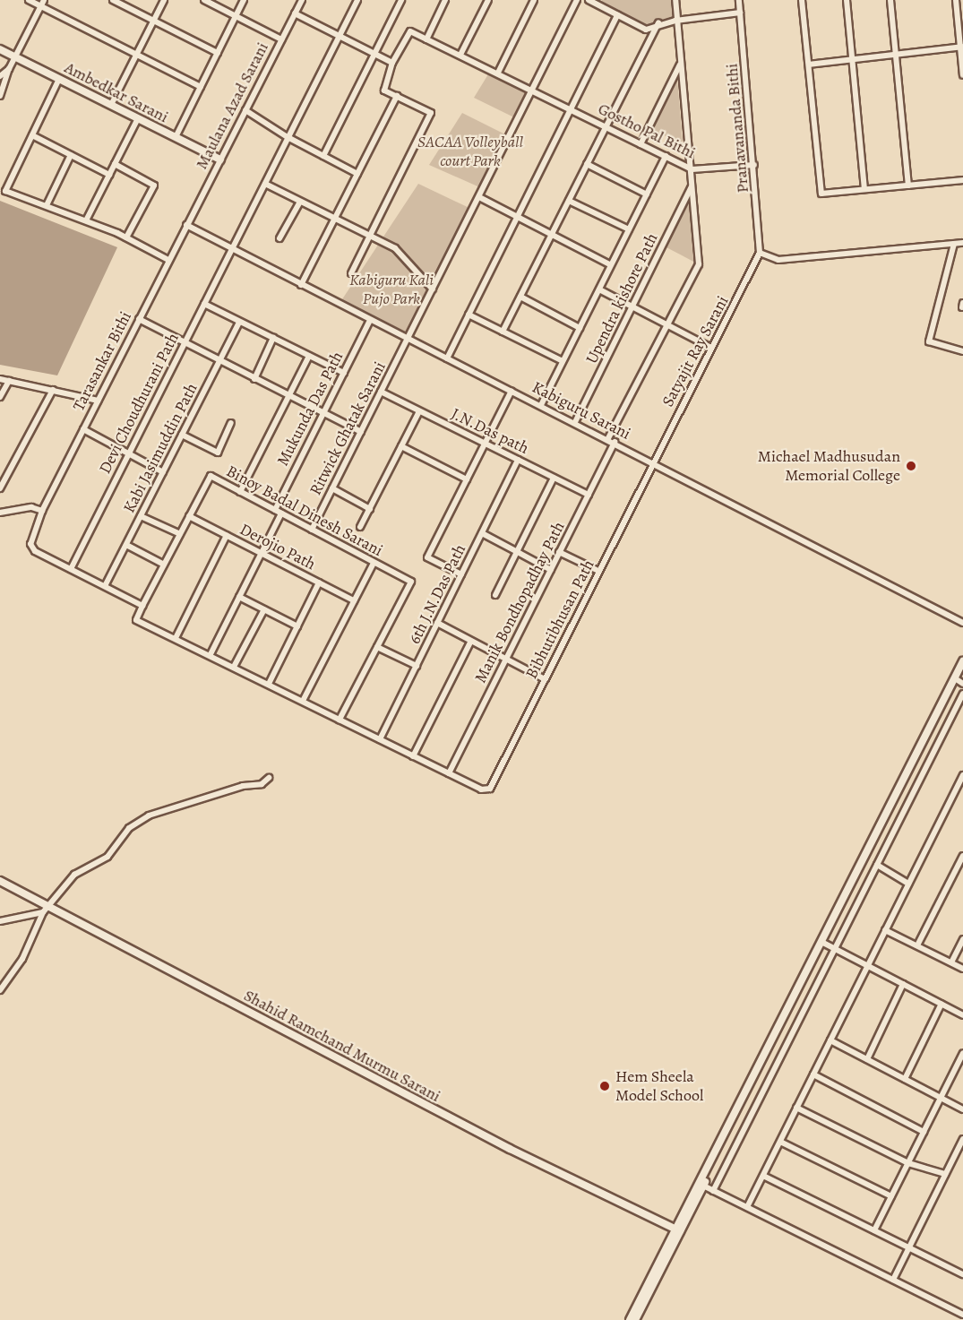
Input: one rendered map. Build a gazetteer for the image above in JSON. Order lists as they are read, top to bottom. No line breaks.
{"streets":{"street":["Ambedkar Sarani","Maulana Azad Sarani","Pranavananda Bithi","Gostho Pal Bithi","Upendra kishore Path","Satyajit Ray Sarani","Tarasankar Bithi","Devi Choudhurani Path","Mukunda Das Path","Kabiguru Sarani","Ritwick Ghatak Sarani","J.N.Das path","Kabi Jasimuddin Path","Binoy Badal Dinesh Sarani","Derojio Path","6th J.N.Das Path","Manik Bondhopadhay Path","Bibhutibhusan Path","Shahid Ramchand Murmu Sarani"]},"crossings":[["Ambedkar Sarani","Maulana Azad Sarani"],["Maulana Azad Sarani","Tarasankar Bithi"],["Maulana Azad Sarani","Kabiguru Sarani"],["Pranavananda Bithi","Gostho Pal Bithi"],["Pranavananda Bithi","Satyajit Ray Sarani"],["Gostho Pal Bithi","Ritwick Ghatak Sarani"],["Upendra kishore Path","Kabiguru Sarani"],["Satyajit Ray Sarani","Kabiguru Sarani"],["Satyajit Ray Sarani","Bibhutibhusan Path"],["Tarasankar Bithi","Kabiguru Sarani"],["Devi Choudhurani Path","Kabiguru Sarani"],["Mukunda Das Path","Kabiguru Sarani"],["Mukunda Das Path","Binoy Badal Dinesh Sarani"],["Kabiguru Sarani","Ritwick Ghatak Sarani"],["Kabiguru Sarani","Manik Bondhopadhay Path"],["Kabiguru Sarani","Bibhutibhusan Path"],["Ritwick Ghatak Sarani","J.N.Das path"],["Ritwick Ghatak Sarani","Binoy Badal Dinesh Sarani"],["J.N.Das path","6th J.N.Das Path"],["J.N.Das path","Manik Bondhopadhay Path"],["Binoy Badal Dinesh Sarani","Derojio Path"],["Manik Bondhopadhay Path","Bibhutibhusan Path"]],"parks":["SACAA Volleyball court Park","Kabiguru Kali Pujo Park"],"places":["Michael Madhusudan Memorial College","Hem Sheela Model School"]}
